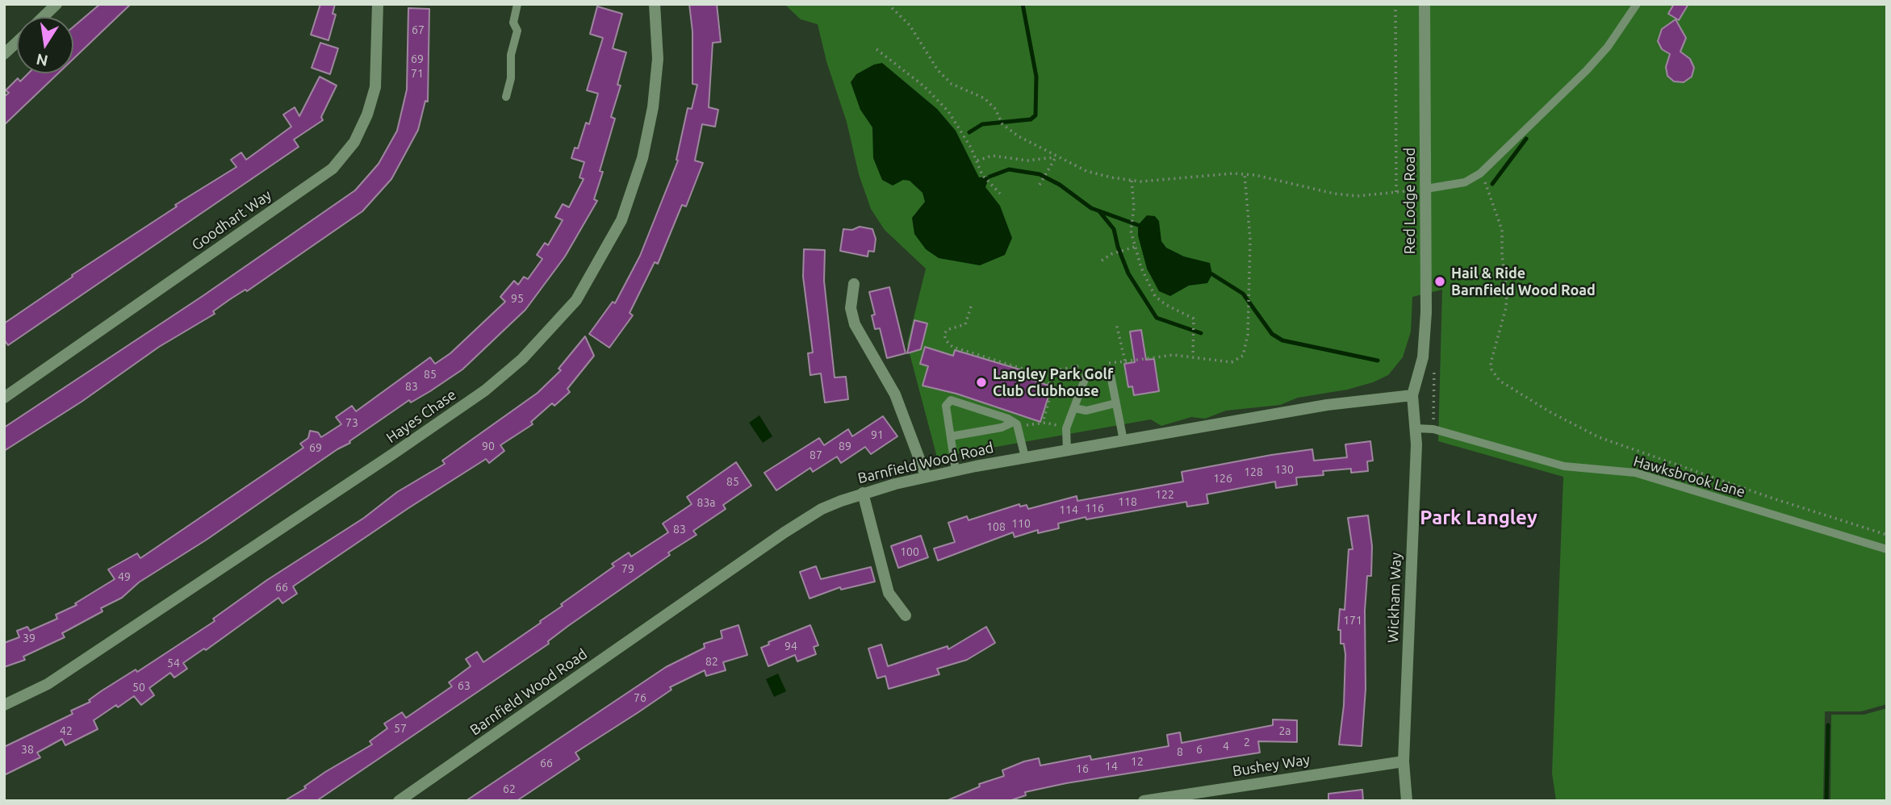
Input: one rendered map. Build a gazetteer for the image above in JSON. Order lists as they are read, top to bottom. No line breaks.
{"streets":{"street":["Red Lodge Road","Goodhart Way","Hayes Chase","Barnfield Wood Road","Wickham Way","Bushey Way"],"lane":["Hawksbrook Lane"]},"crossings":[["Red Lodge Road","Barnfield Wood Road"],["Red Lodge Road","Wickham Way"],["Barnfield Wood Road","Wickham Way"],["Hawksbrook Lane","Wickham Way"],["Wickham Way","Bushey Way"]],"districts":["Park Langley"],"places":["Hail & Ride Barnfield Wood Road","Langley Park Golf Club Clubhouse"],"house_numbers":["67","69","71","95","85","83","73","91","90","89","69","87","130","128","126","85","122","118","83a","116","114","110","108","83","100","79","49","66","171","39","94","82","54","63","50","76","57","42","2a","2","4","38","6","8","12","66","14","16","62"],"north":"bottom"}
